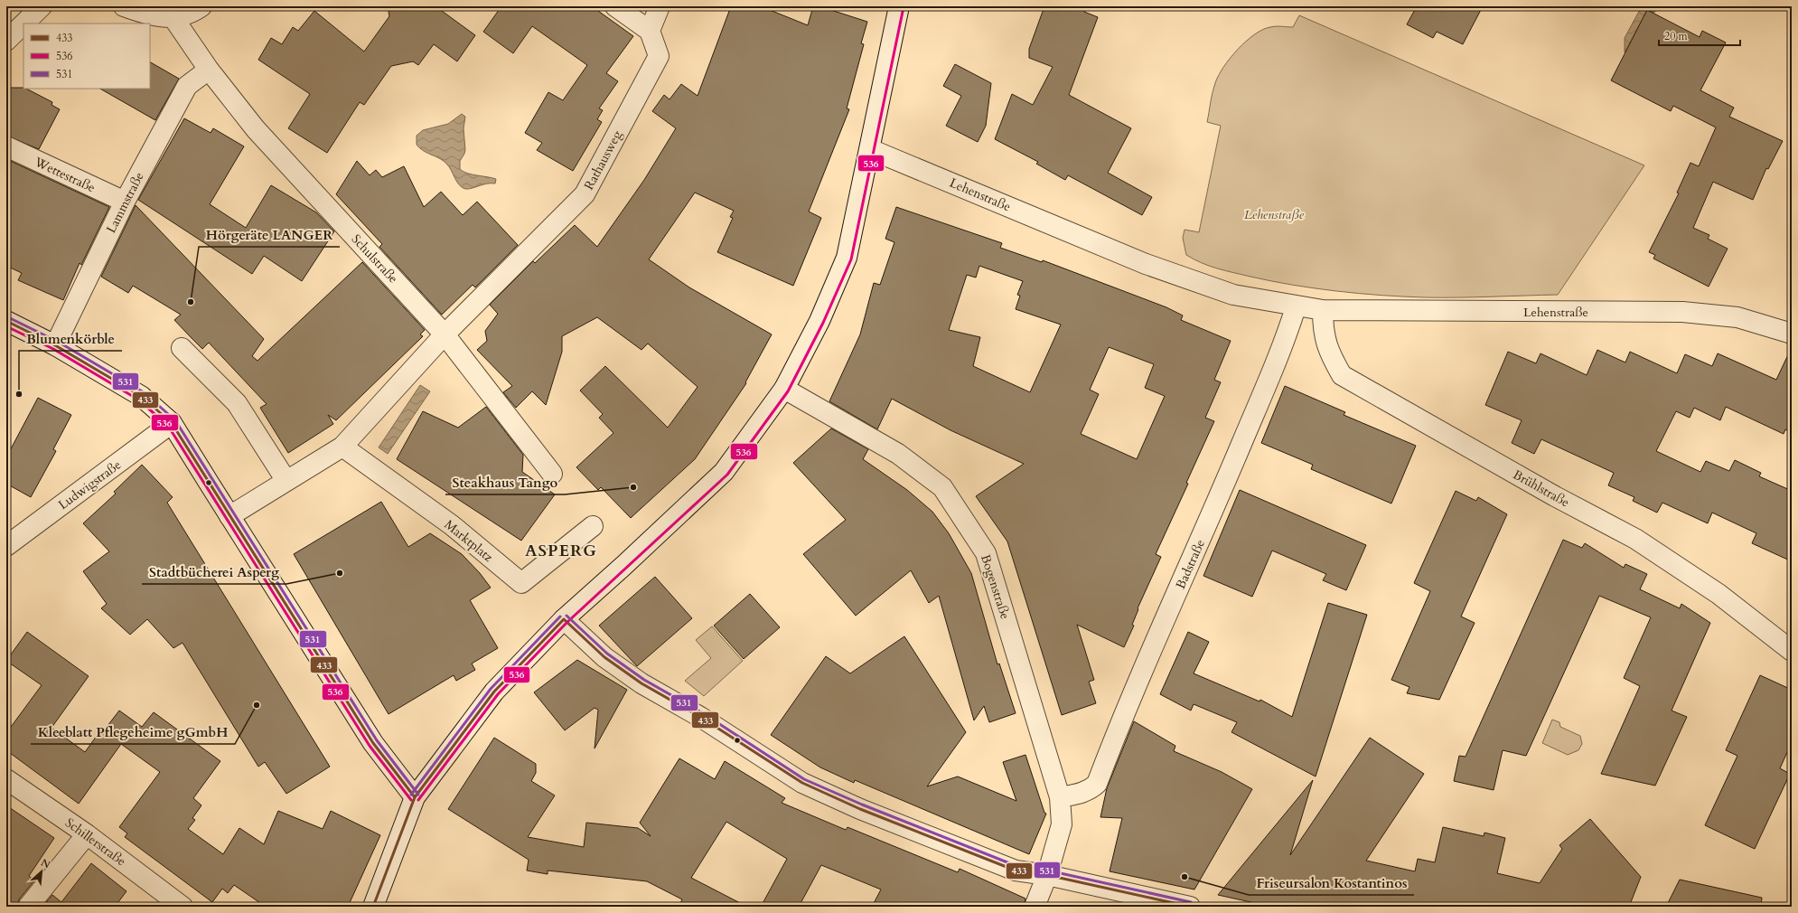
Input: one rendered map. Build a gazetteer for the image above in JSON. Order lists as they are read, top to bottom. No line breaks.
{"streets":{"street":["Rathausweg","Wettestraße","Lehenstraße","Lammstraße","Schulstraße","Ludwigstraße","Brühlstraße","Marktplatz","Badstraße","Bogenstraße","Schillerstraße"]},"crossings":[["Rathausweg","Schulstraße"],["Wettestraße","Lammstraße"],["Lehenstraße","Brühlstraße"],["Lehenstraße","Badstraße"],["Lammstraße","Schulstraße"],["Badstraße","Bogenstraße"]],"districts":["ASPERG"],"parks":["Lehenstraße"],"places":["Hörgeräte LANGER","Blumenkörble","Steakhaus Tango","Stadtbücherei Asperg","Kleeblatt Pflegeheime gGmbH","Friseursalon Kostantinos"],"lines":["transit line 536","transit line 531","transit line 433"],"legend":["433","536","531"],"scale_bar":"20 m","north":"top right"}
